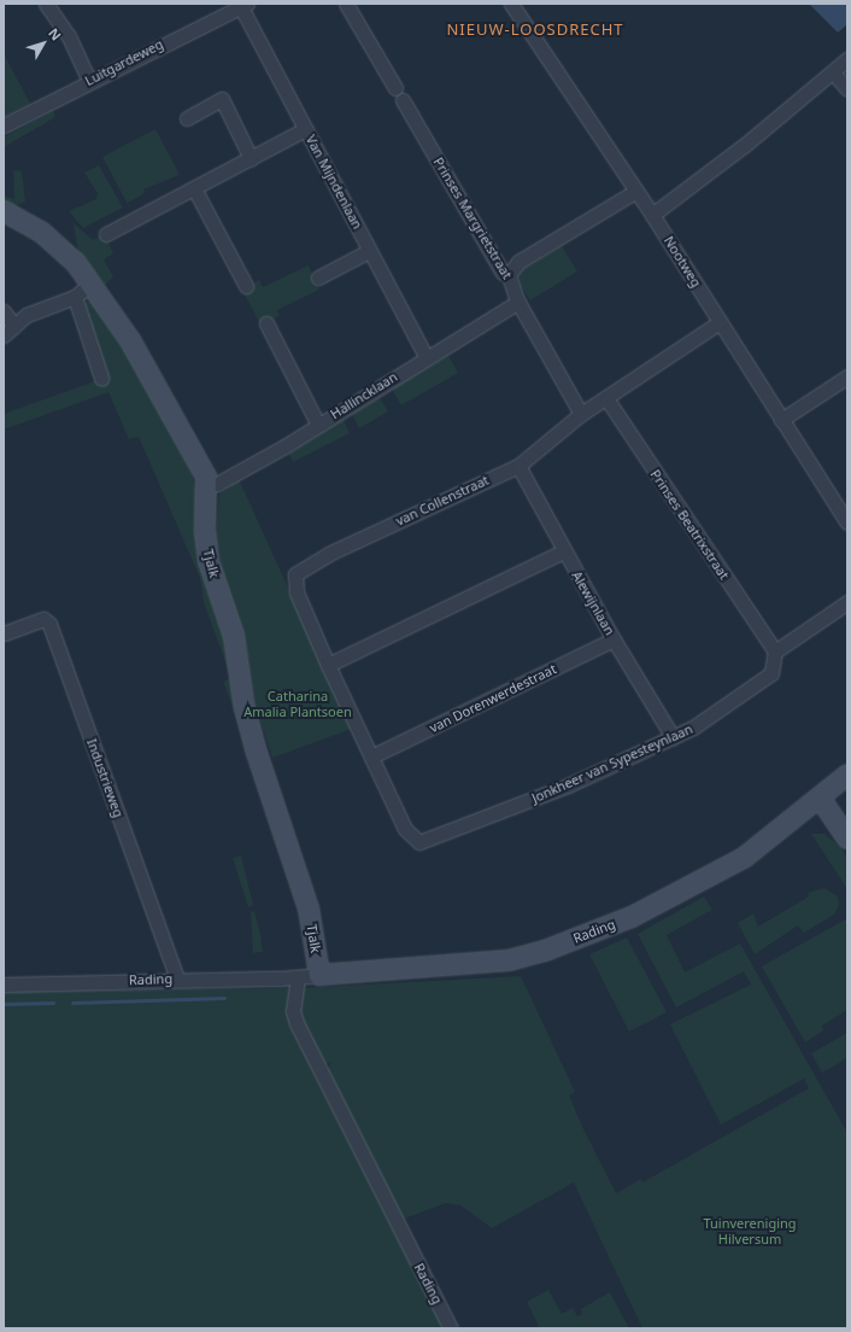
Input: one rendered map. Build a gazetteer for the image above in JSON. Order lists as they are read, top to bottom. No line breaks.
{"streets":{"street":["Luitgardeweg","Van Mijndenlaan","Prinses Margrietstraat","Nootweg","Hallincklaan","van Collenstraat","Prinses Beatrixstraat","Tjalk","Alewijnlaan","van Dorenwerdestraat","Jonkheer van Sypesteynlaan","Industrieweg","Rading"]},"crossings":[["Luitgardeweg","Van Mijndenlaan"],["Van Mijndenlaan","Hallincklaan"],["Prinses Margrietstraat","Hallincklaan"],["Prinses Margrietstraat","van Collenstraat"],["Nootweg","van Collenstraat"],["Hallincklaan","Tjalk"],["van Collenstraat","Prinses Beatrixstraat"],["van Collenstraat","Alewijnlaan"],["Prinses Beatrixstraat","Jonkheer van Sypesteynlaan"],["Tjalk","Rading"],["Alewijnlaan","van Dorenwerdestraat"],["Alewijnlaan","Jonkheer van Sypesteynlaan"],["van Dorenwerdestraat","Jonkheer van Sypesteynlaan"],["Industrieweg","Rading"]],"districts":["NIEUW-LOOSDRECHT"],"parks":["Catharina Amalia Plantsoen","Tuinvereniging Hilversum"],"north":"top right"}
